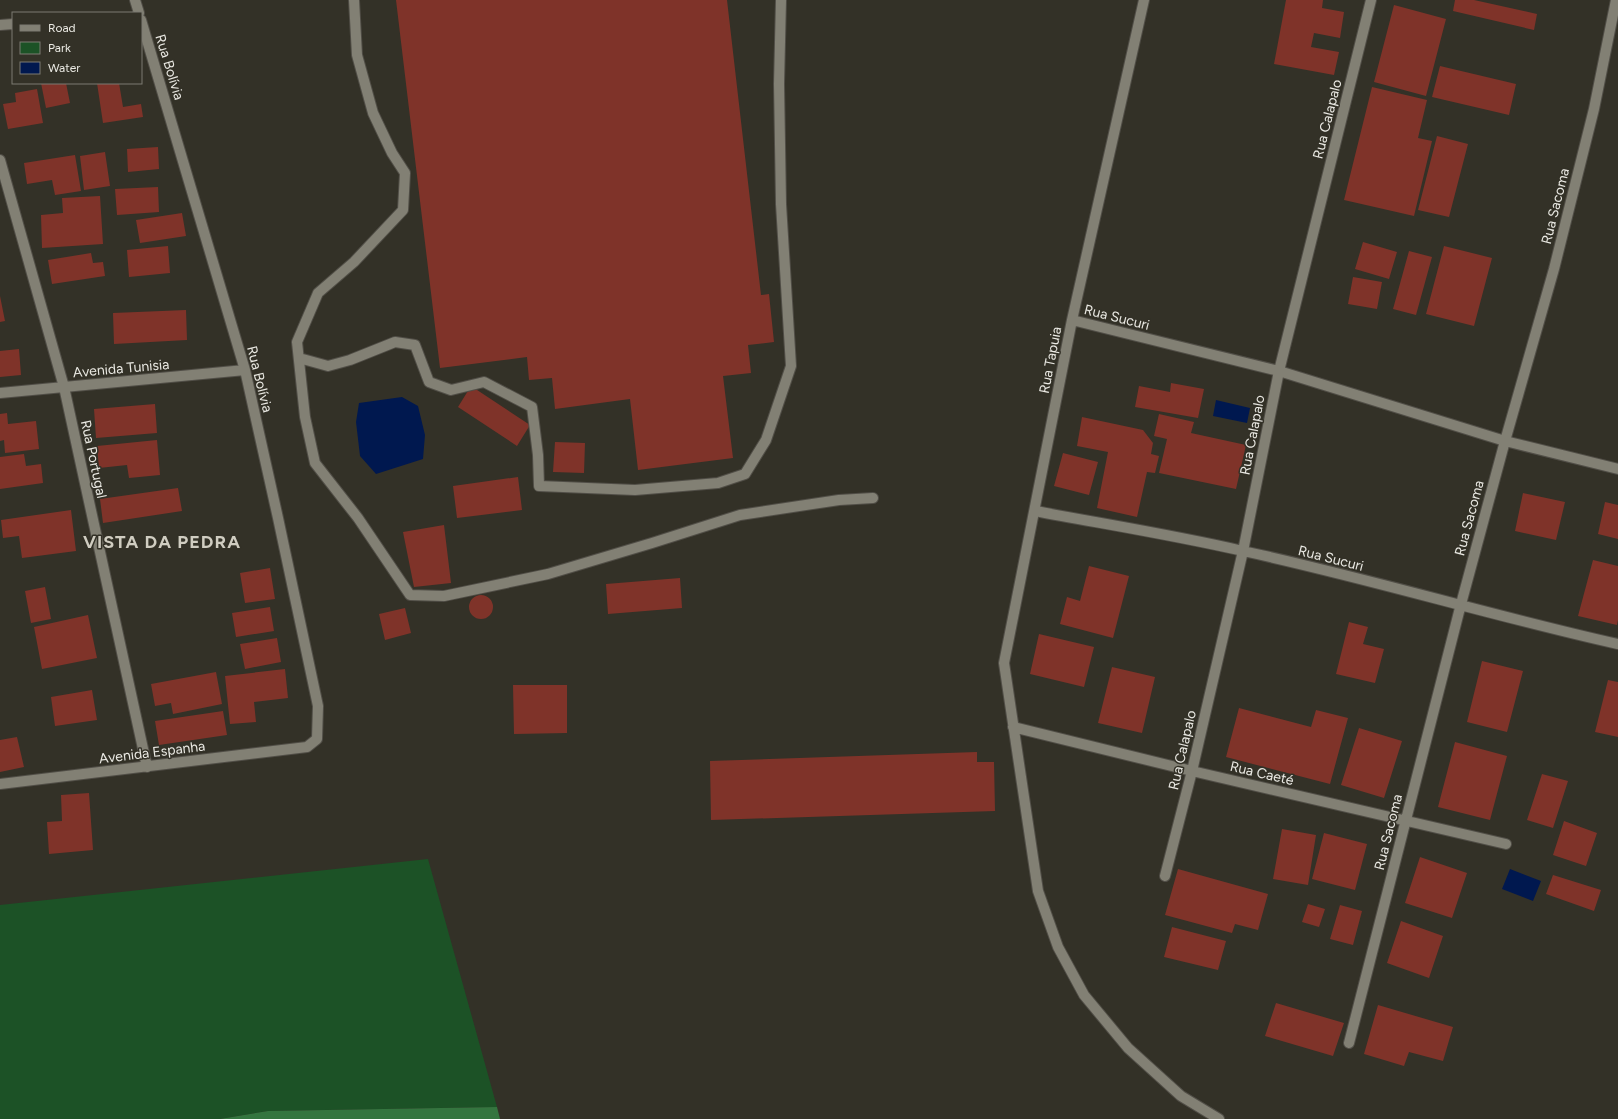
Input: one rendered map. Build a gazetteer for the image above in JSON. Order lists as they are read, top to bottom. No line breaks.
{"streets":{"street":["Rua Bolívia","Rua Calapalo","Rua Sacoma","Rua Sucuri","Rua Tapuia","Avenida Tunisia","Rua Portugal","Avenida Espanha","Rua Caeté"]},"crossings":[["Rua Bolívia","Avenida Tunisia"],["Rua Bolívia","Avenida Espanha"],["Rua Calapalo","Rua Sucuri"],["Rua Calapalo","Rua Caeté"],["Rua Sacoma","Rua Sucuri"],["Rua Sacoma","Rua Caeté"],["Rua Sucuri","Rua Tapuia"],["Rua Tapuia","Rua Caeté"],["Avenida Tunisia","Rua Portugal"],["Rua Portugal","Avenida Espanha"]],"districts":["VISTA DA PEDRA"],"legend":["Road","Park","Water"]}
